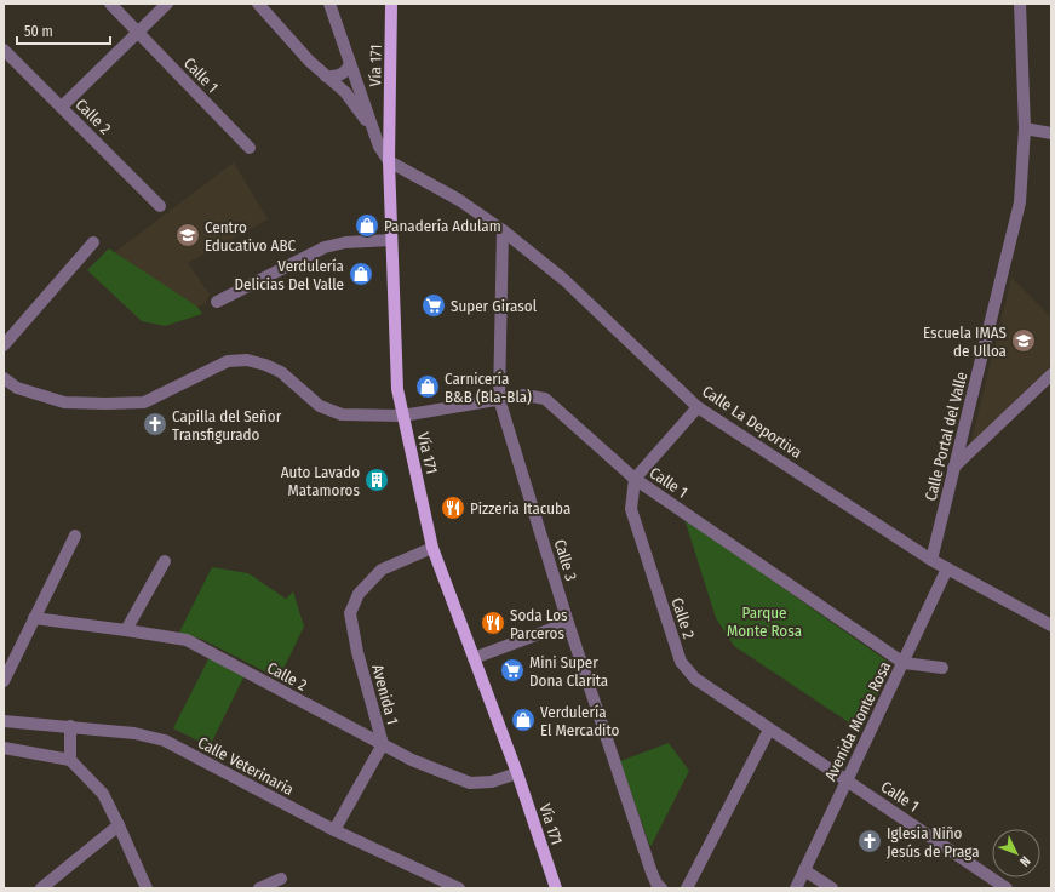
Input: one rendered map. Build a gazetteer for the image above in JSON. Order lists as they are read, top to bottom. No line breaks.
{"streets":{"main road":["Vía 171"],"street":["Calle 1","Calle 2","Calle La Deportiva","Calle Portal del Valle","Calle 3","Avenida 1","Avenida Monte Rosa","Calle Veterinaria"]},"crossings":[["Vía 171","Calle 1"],["Vía 171","Calle 2"],["Vía 171","Calle La Deportiva"],["Vía 171","Avenida 1"],["Calle 1","Calle 2"],["Calle 1","Calle 3"],["Calle 1","Avenida Monte Rosa"],["Calle 2","Avenida 1"],["Calle 2","Avenida Monte Rosa"],["Calle La Deportiva","Calle Portal del Valle"],["Calle La Deportiva","Calle 3"],["Calle La Deportiva","Avenida Monte Rosa"],["Avenida 1","Calle Veterinaria"]],"parks":["Parque Monte Rosa"],"places":{"shop":["Panadería Adulam","Verdulería Delicias Del Valle","Carnicería B&B (Bla-Bla)","Verdulería El Mercadito"],"school or university":["Centro Educativo ABC","Escuela IMAS de Ulloa"],"supermarket":["Super Girasol","Mini Super Dona Clarita"],"church":["Capilla del Señor Transfigurado","Iglesia Niño Jesús de Praga"],"building":["Auto Lavado Matamoros"],"restaurant":["Pizzeria Itacuba","Soda Los Parceros"]},"scale_bar":"50 m","north":"bottom right"}
